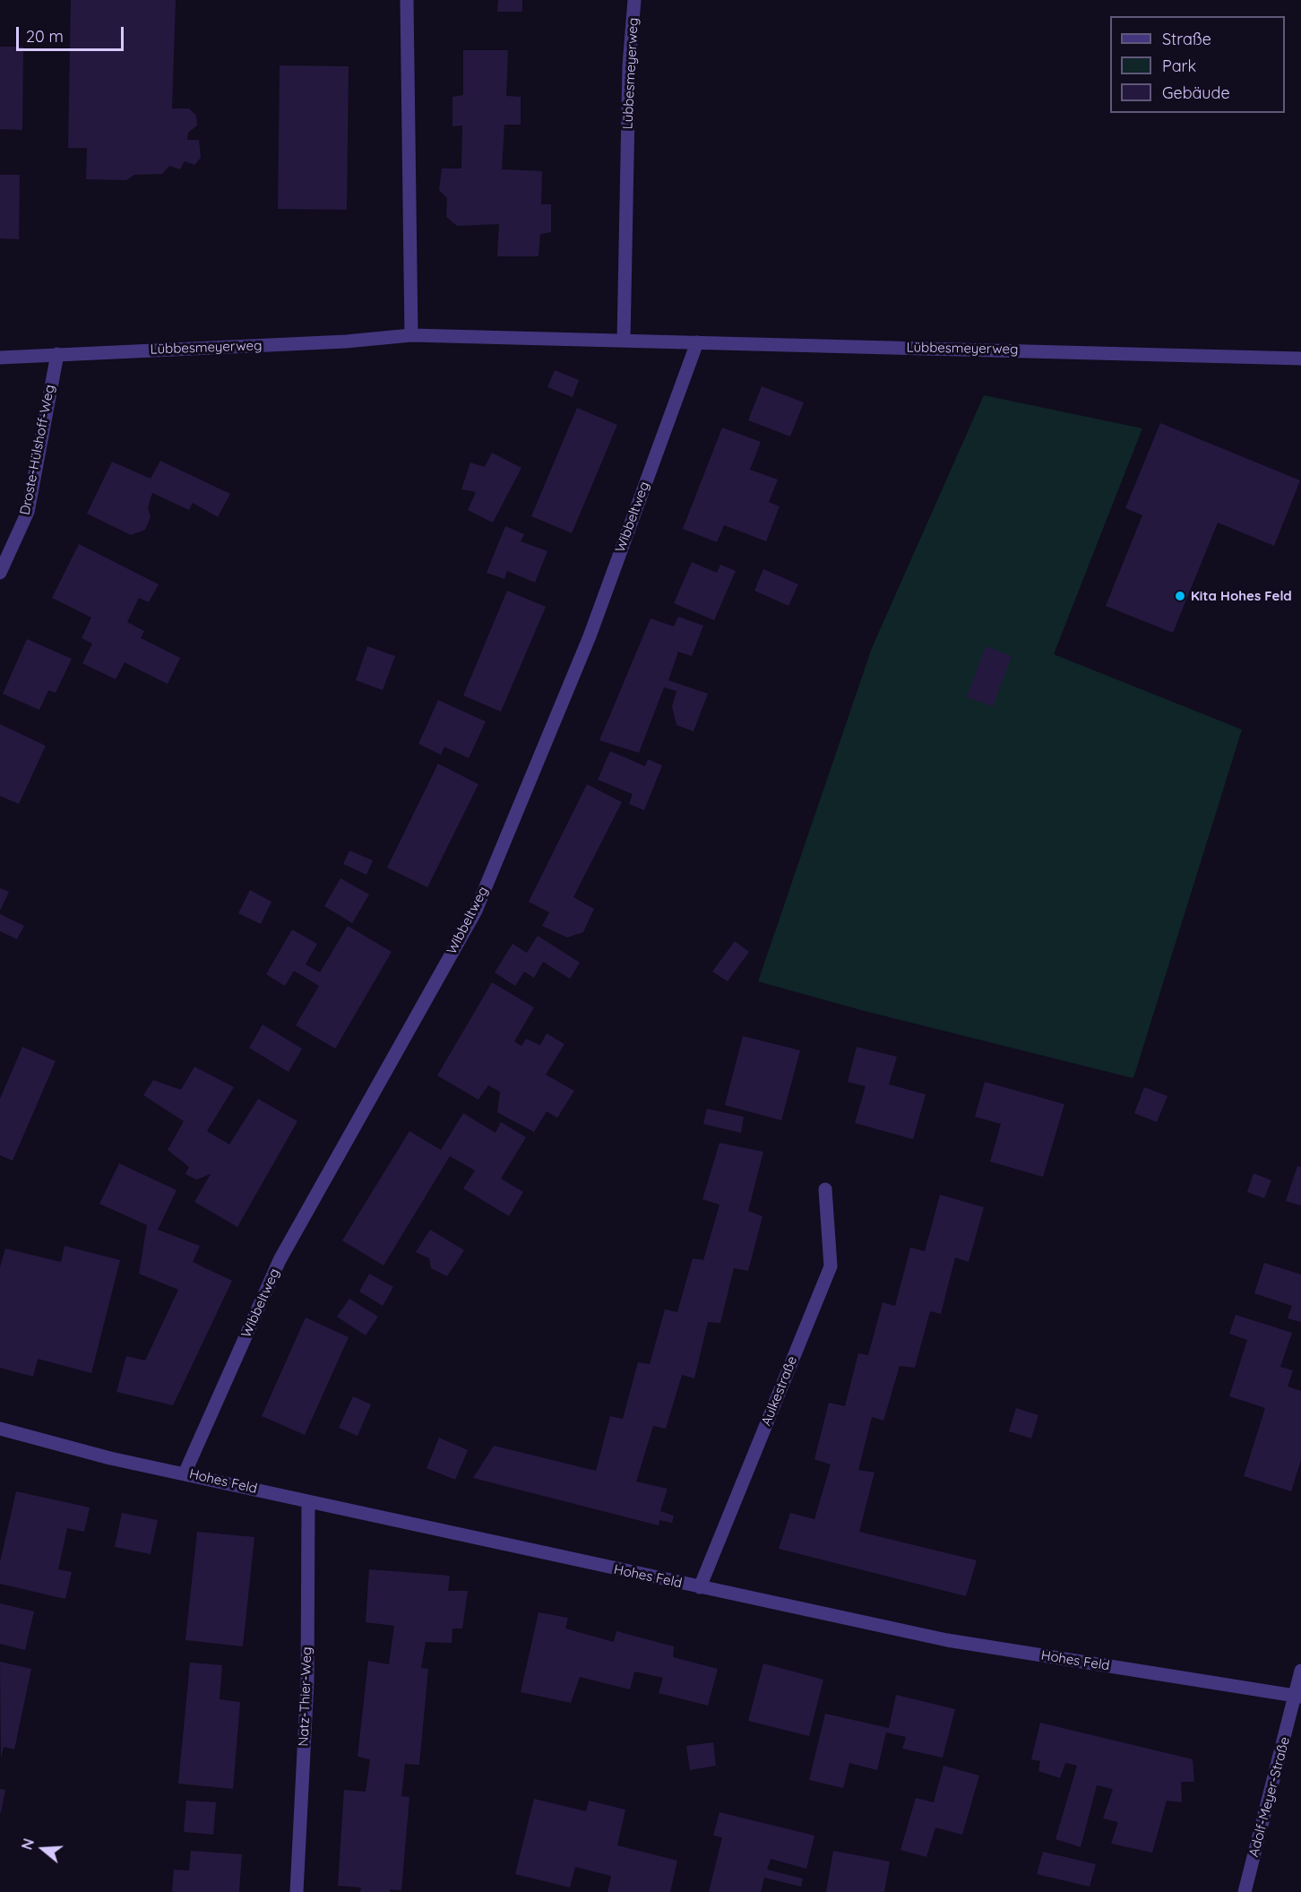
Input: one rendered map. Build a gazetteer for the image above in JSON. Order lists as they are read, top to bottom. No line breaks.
{"streets":{"street":["Lübbesmeyerweg","Droste-Hülshoff-Weg","Wibbeltweg","Aulkestraße","Hohes Feld","Natz-Thier-Weg","Adolf-Meyer-Straße"]},"crossings":[["Lübbesmeyerweg","Droste-Hülshoff-Weg"],["Lübbesmeyerweg","Wibbeltweg"],["Wibbeltweg","Hohes Feld"],["Aulkestraße","Hohes Feld"],["Hohes Feld","Natz-Thier-Weg"],["Hohes Feld","Adolf-Meyer-Straße"]],"places":["Kita Hohes Feld"],"legend":["Straße","Park","Gebäude"],"scale_bar":"20 m","north":"left"}
